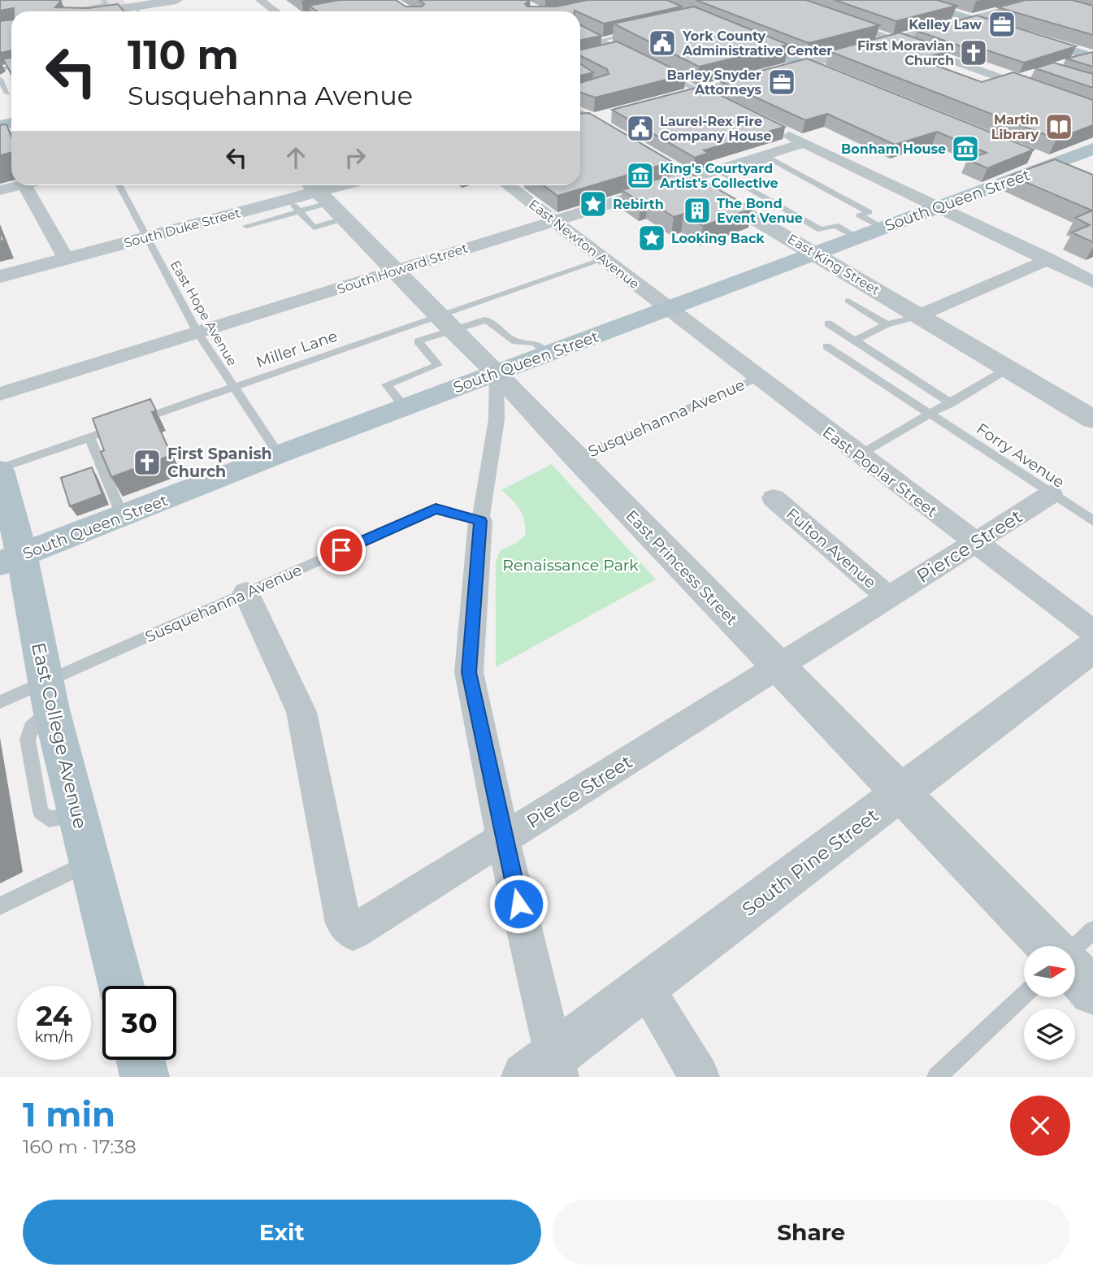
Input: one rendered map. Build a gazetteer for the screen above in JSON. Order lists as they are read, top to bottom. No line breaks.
{"streets":{"main road":["South Queen Street","East College Avenue"],"street":["South Duke Street","East Newton Avenue","East King Street","South Howard Street","East Poplar Street","Pierce Street","Fulton Avenue","East Princess Street","South Pine Street"],"lane":["East Hope Avenue","Miller Lane","Susquehanna Avenue","Forry Avenue"]},"crossings":[["South Queen Street","East Newton Avenue"],["South Queen Street","East King Street"],["South Queen Street","East Hope Avenue"],["South Queen Street","East Poplar Street"],["South Queen Street","East Princess Street"],["South Queen Street","East College Avenue"],["South Duke Street","East Hope Avenue"],["South Duke Street","East Princess Street"],["East Newton Avenue","South Howard Street"],["East Newton Avenue","Miller Lane"],["East Newton Avenue","East Poplar Street"],["East King Street","South Howard Street"],["South Howard Street","East Hope Avenue"],["South Howard Street","East Princess Street"],["East Hope Avenue","Miller Lane"],["Miller Lane","East Princess Street"],["Miller Lane","East College Avenue"],["Susquehanna Avenue","East Poplar Street"],["Susquehanna Avenue","Pierce Street"],["Susquehanna Avenue","East Princess Street"],["Susquehanna Avenue","East College Avenue"],["Forry Avenue","Pierce Street"],["East Poplar Street","Pierce Street"],["Pierce Street","Fulton Avenue"],["Pierce Street","East Princess Street"],["East Princess Street","South Pine Street"]],"parks":["Renaissance Park"],"places":{"office":["Kelley Law","Barley Snyder Attorneys"],"public building":["York County Administrative Center","Laurel-Rex Fire Company House"],"church":["First Moravian Church","First Spanish Church"],"library":["Martin Library"],"museum":["Bonham House","King's Courtyard Artist's Collective"],"place":["Rebirth","Looking Back"],"building":["The Bond Event Venue"]},"north":"right","page":{"turn":["110 m","Susquehanna Avenue"],"speed":"24 km/h","limit":"30","heading":["1 min","160 m · 17:38"],"buttons":["Exit","Share"]}}
